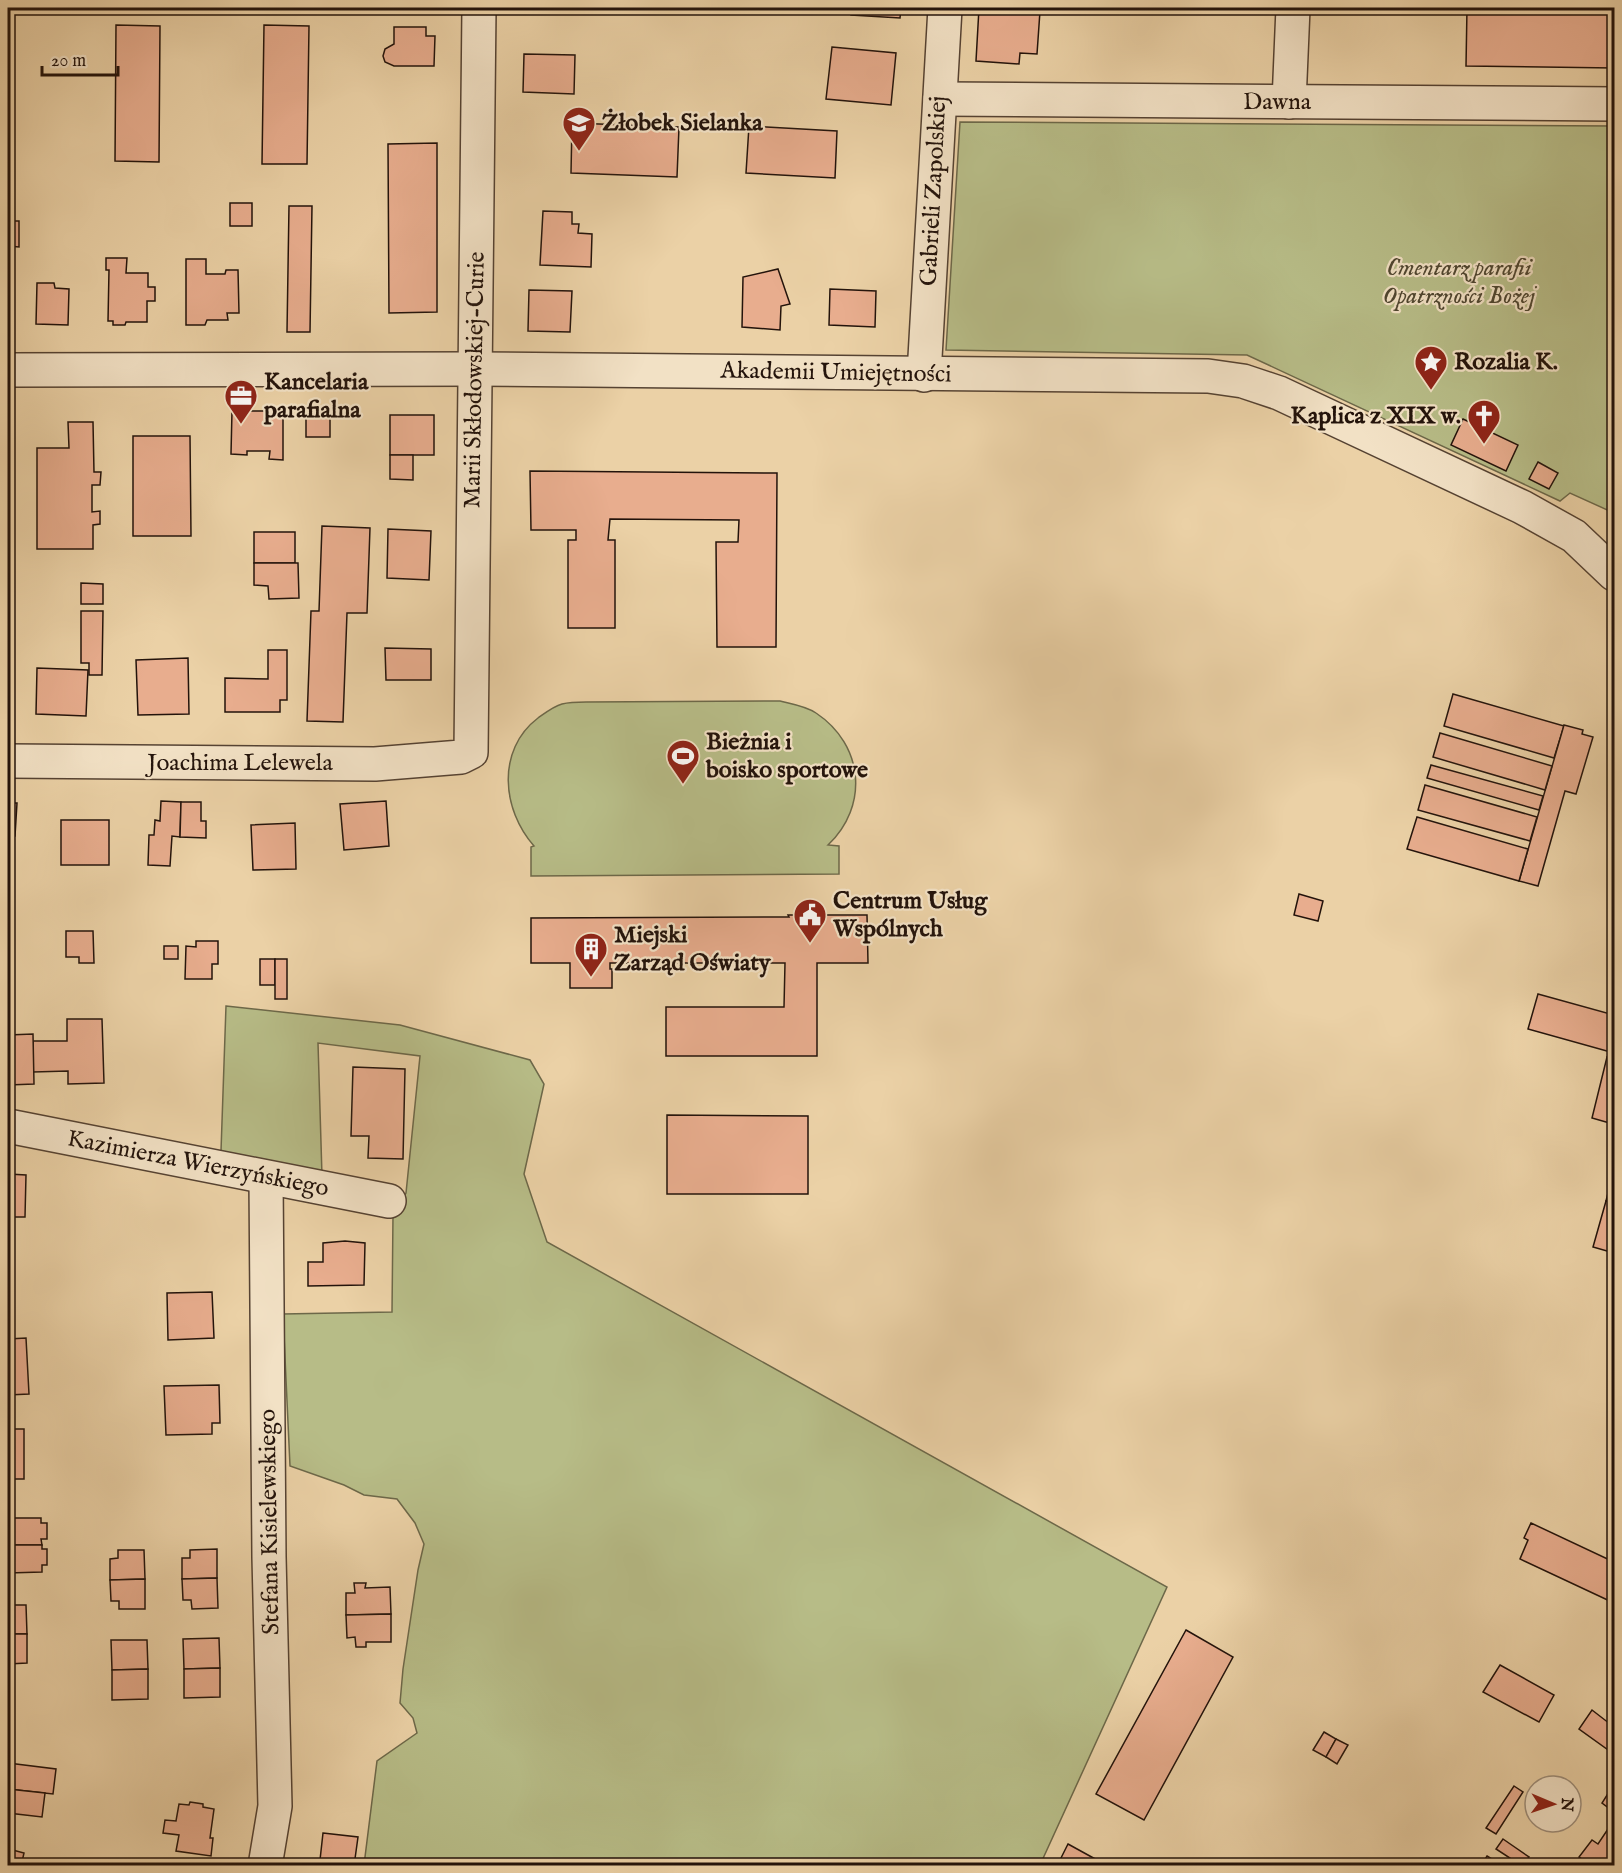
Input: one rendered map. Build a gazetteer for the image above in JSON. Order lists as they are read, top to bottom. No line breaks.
{"streets":{"street":["Dawna","Gabrieli Zapolskiej","Akademii Umiejętności","Marii Skłodowskiej-Curie","Joachima Lelewela","Kazimierza Wierzyńskiego","Stefana Kisielewskiego"]},"crossings":[["Dawna","Gabrieli Zapolskiej"],["Gabrieli Zapolskiej","Akademii Umiejętności"],["Akademii Umiejętności","Marii Skłodowskiej-Curie"],["Marii Skłodowskiej-Curie","Joachima Lelewela"],["Kazimierza Wierzyńskiego","Stefana Kisielewskiego"]],"parks":["Cmentarz parafii Opatrzności Bożej"],"places":{"school or university":["Żłobek Sielanka"],"place":["Rozalia K."],"office":["Kancelaria parafialna"],"church":["Kaplica z XIX w."],"sports":["Bieżnia i boisko sportowe"],"public building":["Centrum Usług Wspólnych"],"building":["Miejski Zarząd Oświaty"]},"scale_bar":"20 m","north":"right"}
